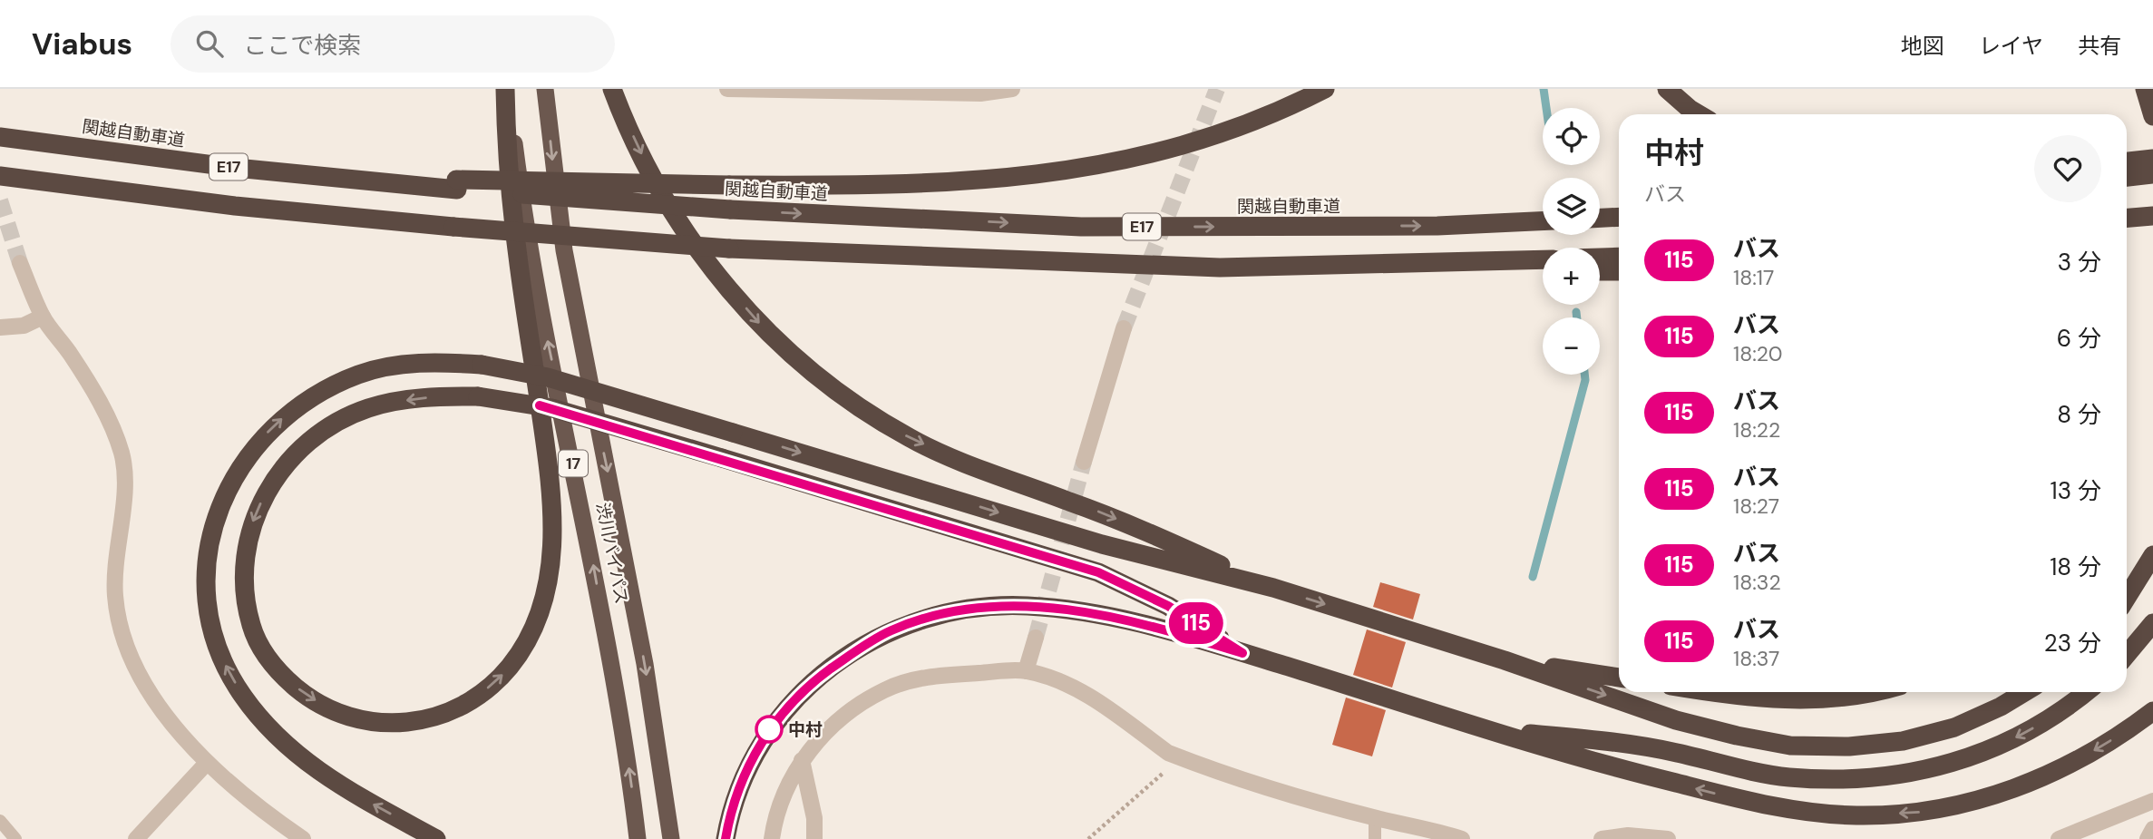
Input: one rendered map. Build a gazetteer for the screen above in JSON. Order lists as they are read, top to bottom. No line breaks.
{"streets":{"highway":["関越自動車道","E17","17","渋川バイパス"]},"places":["中村"],"lines":["bus line 115"],"page":{"header":"Viabus","search":"ここで検索","nav":["地図","レイヤ","共有"],"on_map":"115","map_buttons":["+","−"],"heading":["中村","バス"],"list":[{"mark":"115","name":"バス","note":"18:17","value":"3 分"},{"mark":"115","name":"バス","note":"18:20","value":"6 分"},{"mark":"115","name":"バス","note":"18:22","value":"8 分"},{"mark":"115","name":"バス","note":"18:27","value":"13 分"},{"mark":"115","name":"バス","note":"18:32","value":"18 分"},{"mark":"115","name":"バス","note":"18:37","value":"23 分"}]}}
